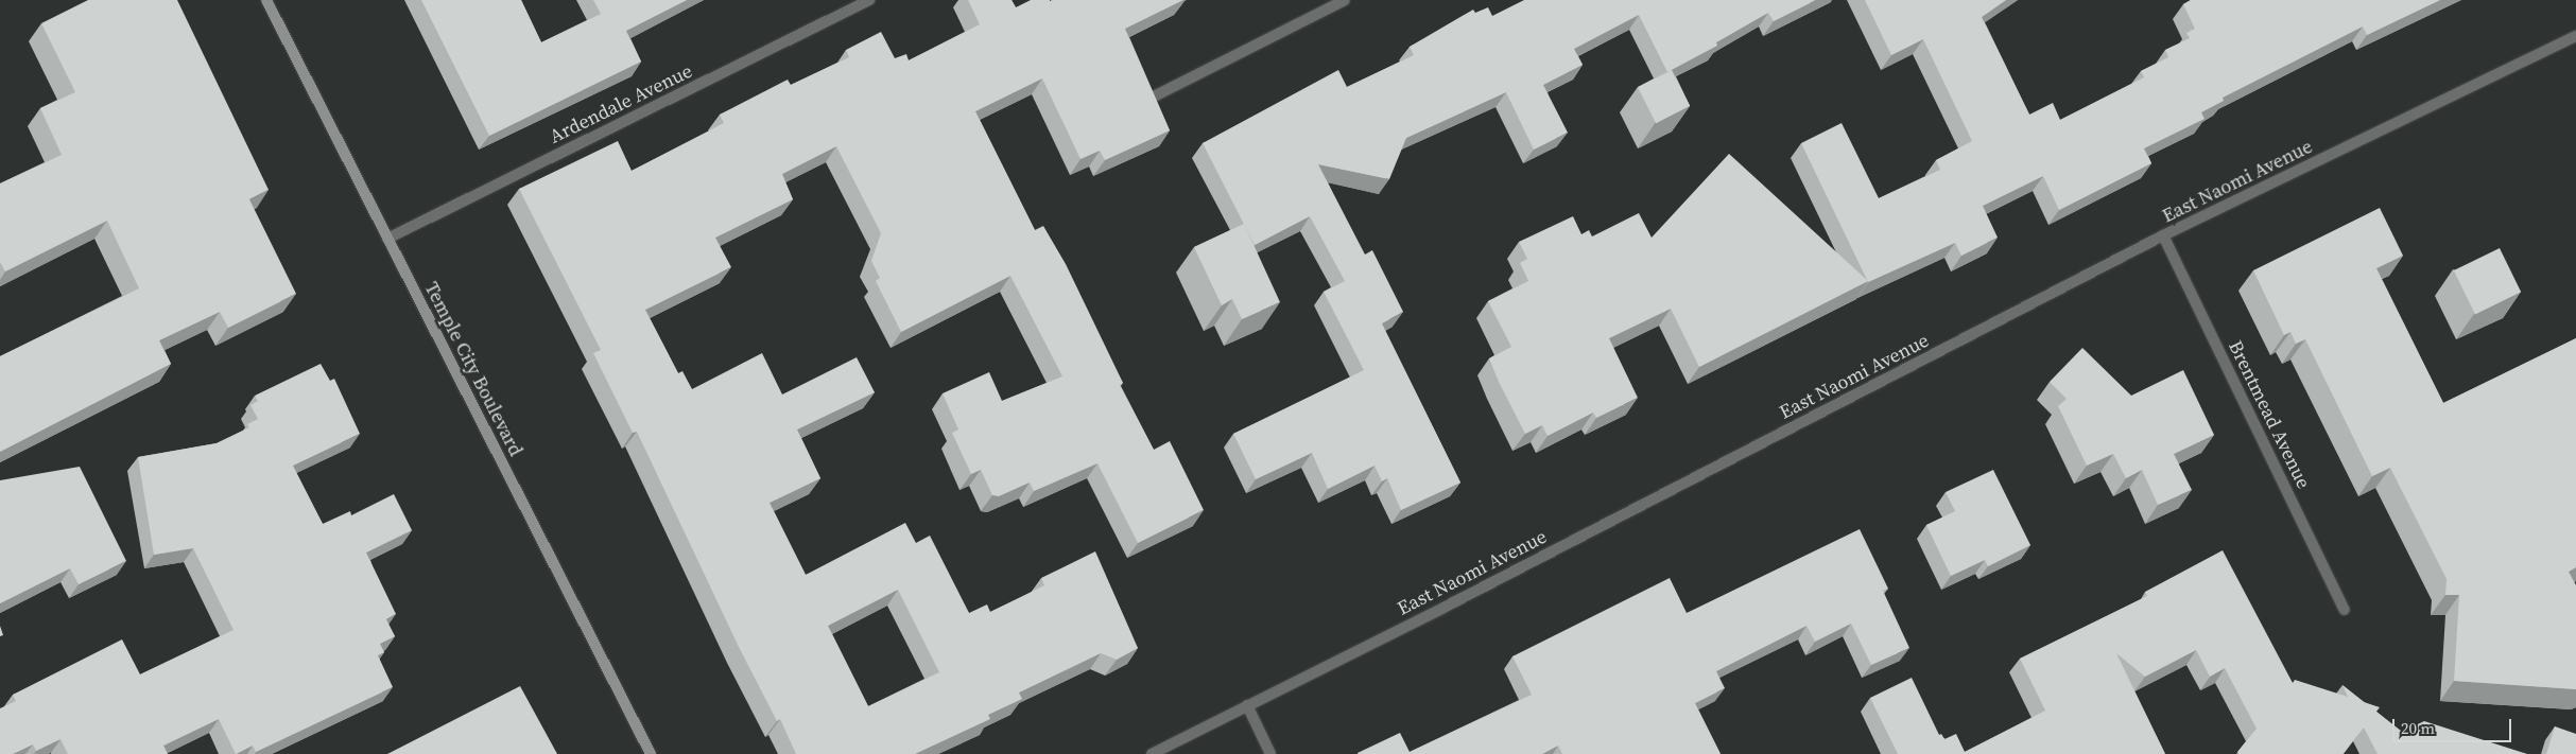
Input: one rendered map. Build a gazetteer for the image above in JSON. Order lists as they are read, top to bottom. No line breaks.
{"streets":{"main road":["Temple City Boulevard"],"street":["Ardendale Avenue","East Naomi Avenue","Brentmead Avenue"]},"crossings":[["Ardendale Avenue","Temple City Boulevard"],["East Naomi Avenue","Brentmead Avenue"]],"scale_bar":"20 m"}
